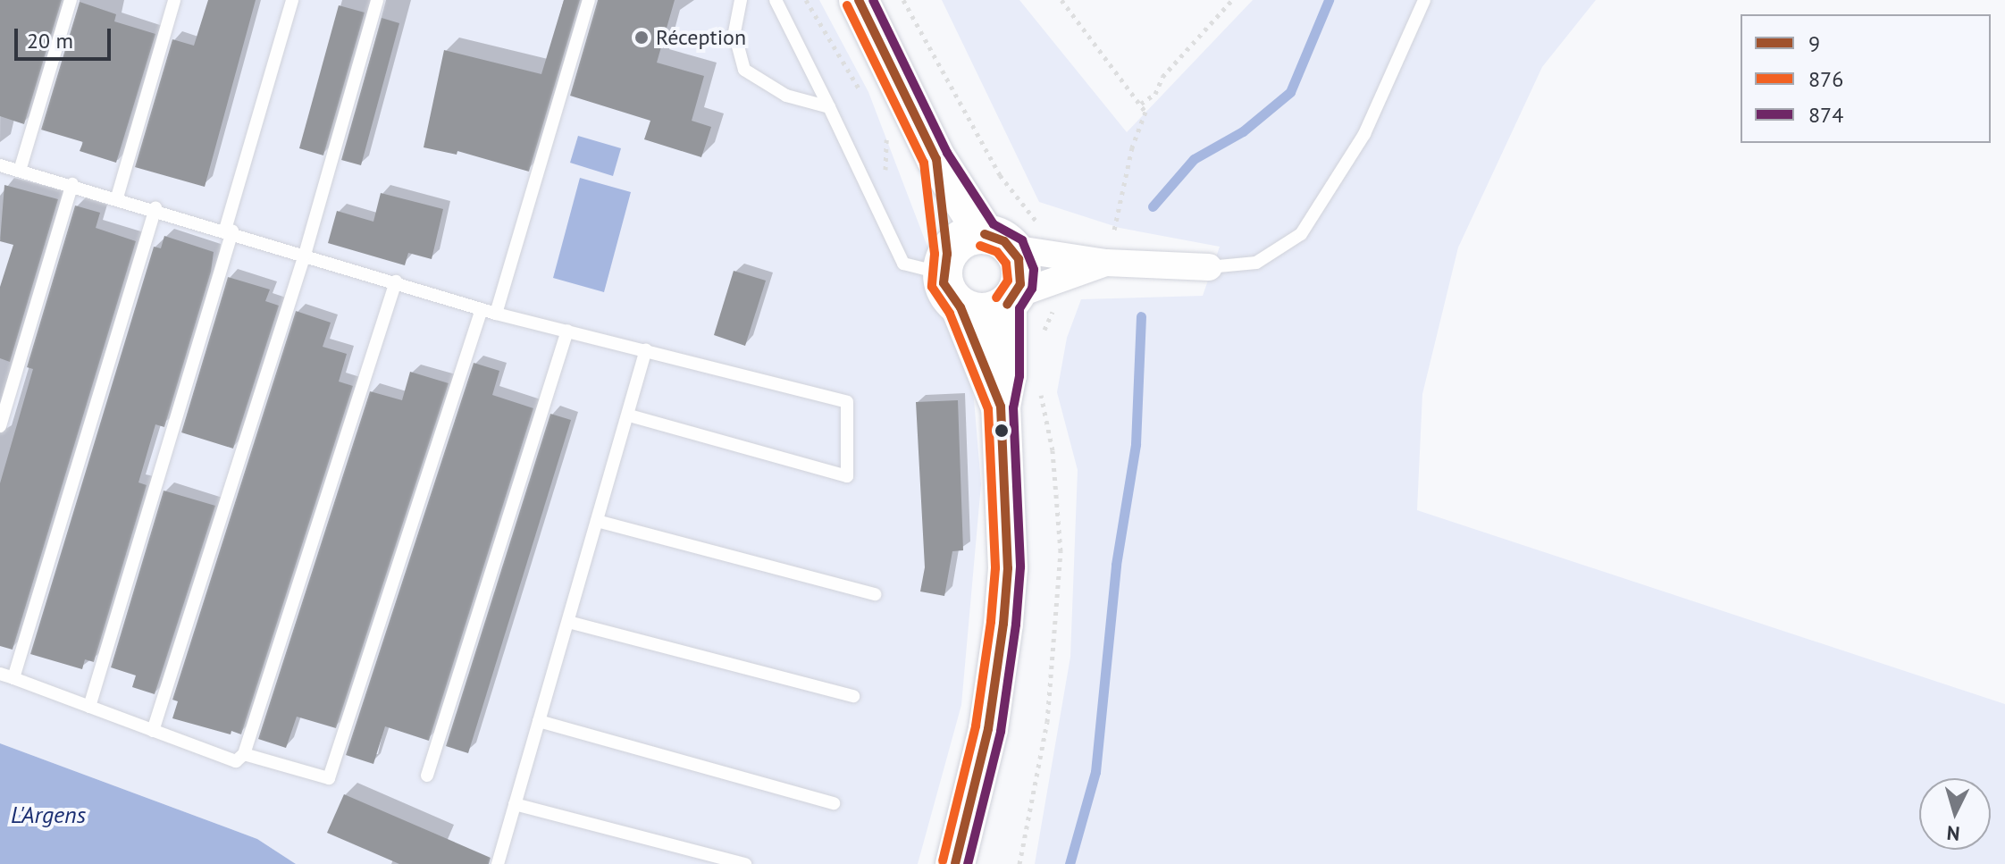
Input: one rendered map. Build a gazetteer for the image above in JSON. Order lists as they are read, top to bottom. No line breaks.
{"water":["L'Argens"],"places":["Réception"],"lines":["transit line 9","transit line 874","transit line 876"],"legend":["9","876","874"],"scale_bar":"20 m","north":"bottom"}
